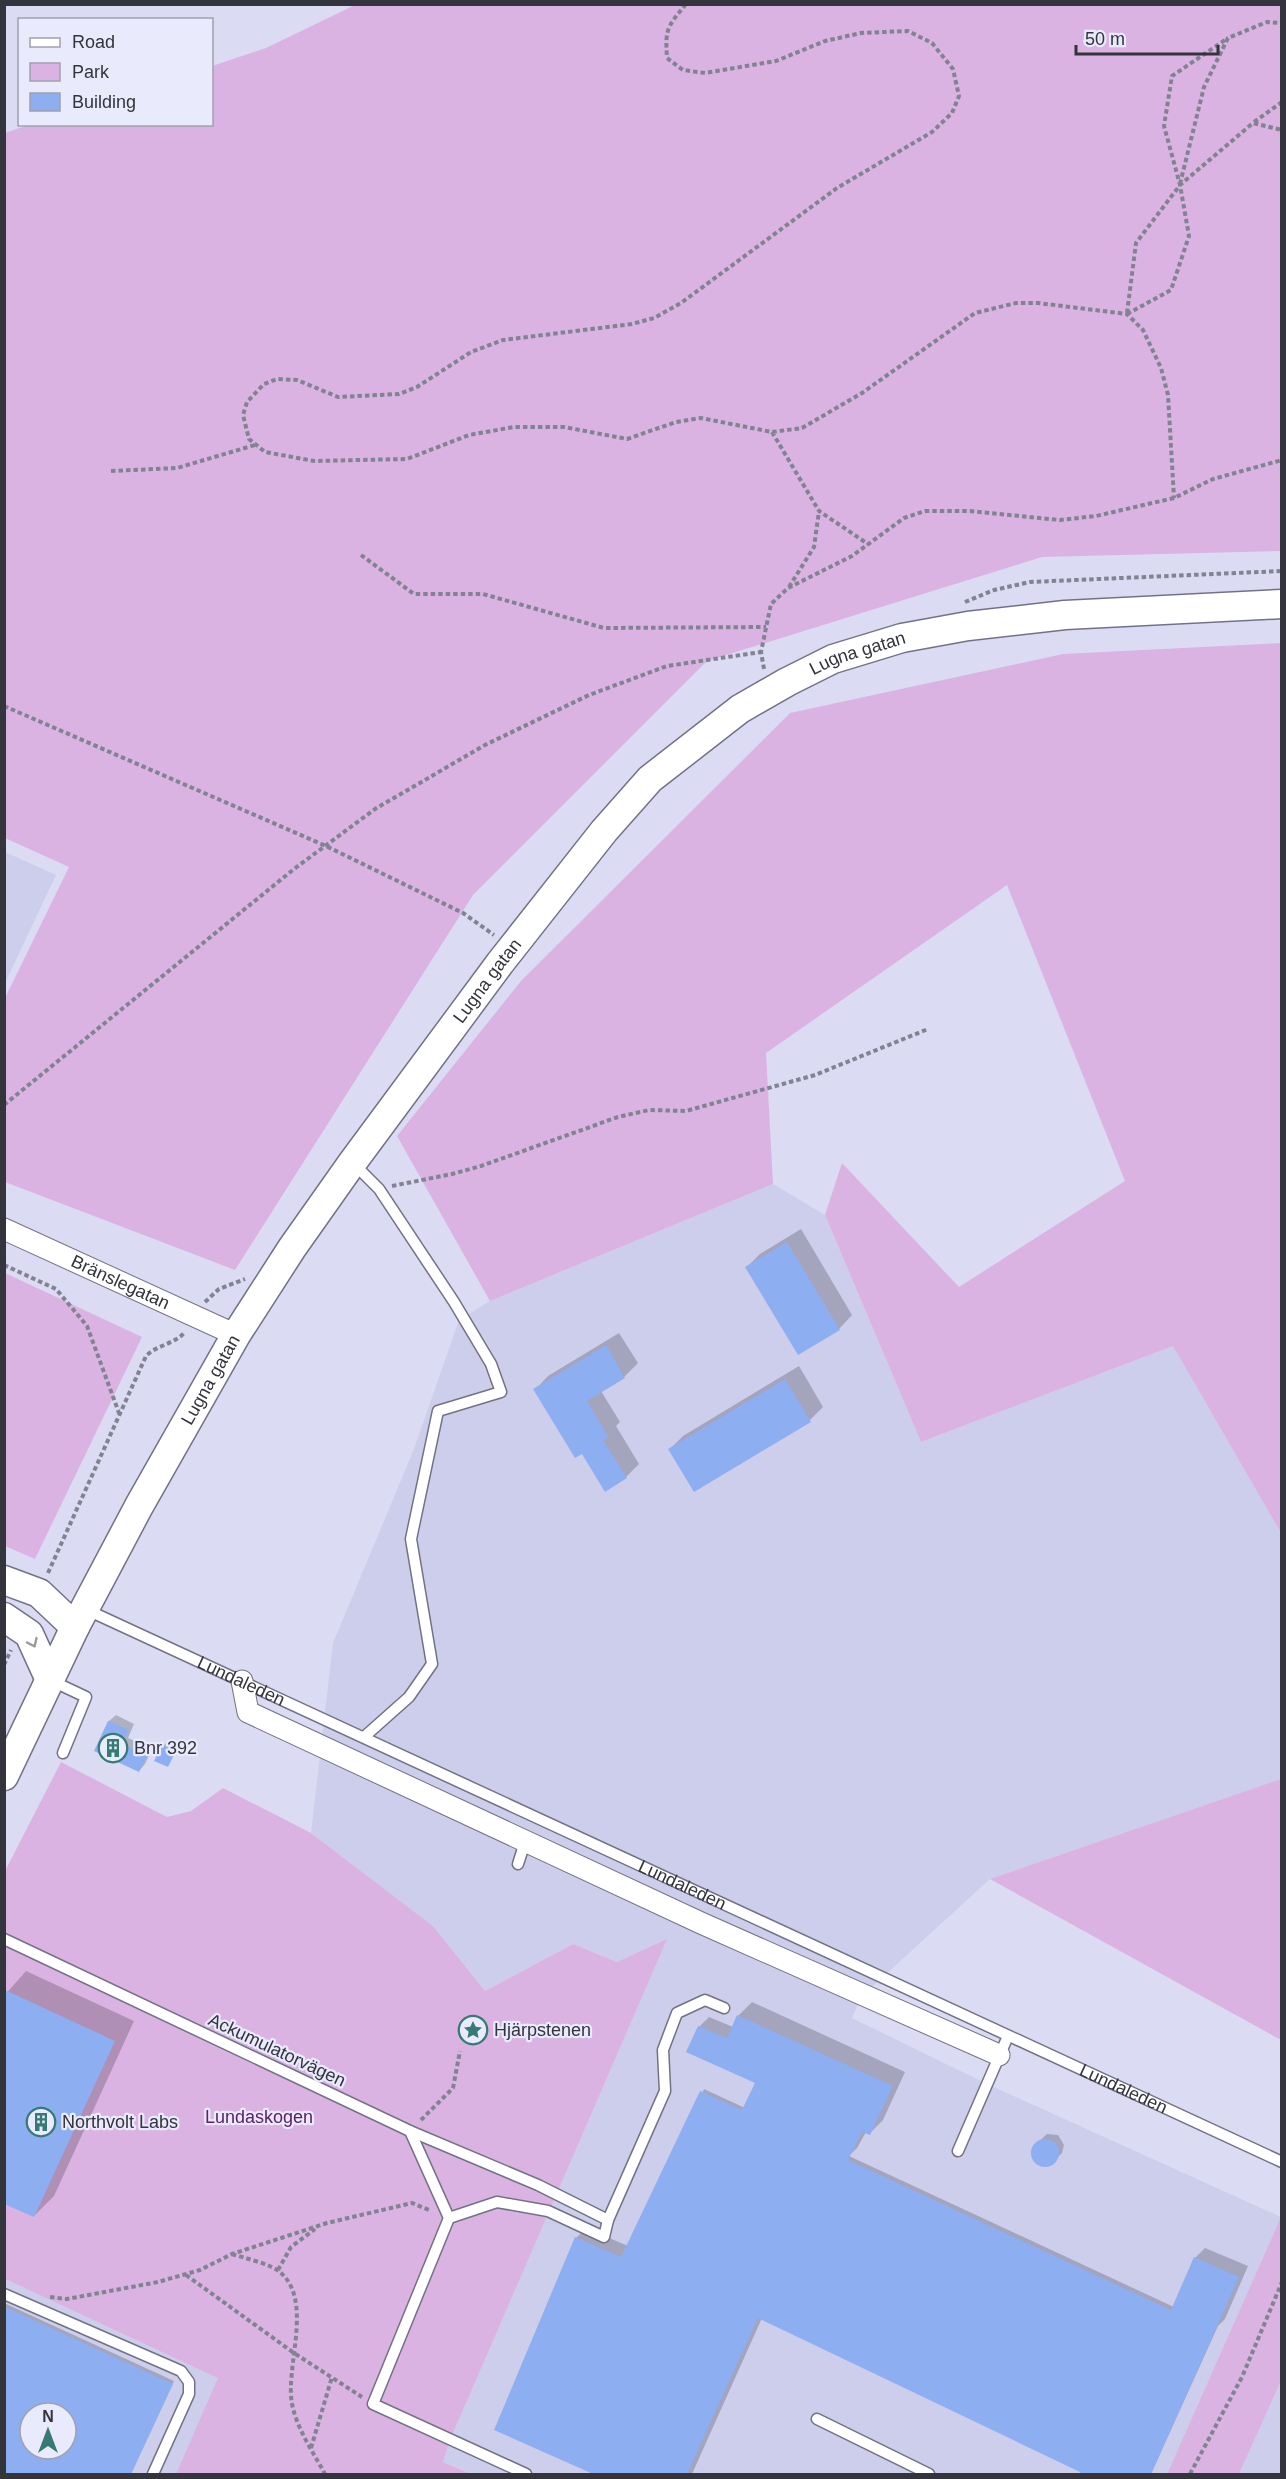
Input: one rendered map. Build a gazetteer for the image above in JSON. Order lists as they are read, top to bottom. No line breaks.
{"streets":{"main road":["Lugna gatan","Lundaleden"],"street":["Bränslegatan"],"lane":["Ackumulatorvägen"]},"crossings":[["Lugna gatan","Bränslegatan"],["Lugna gatan","Lundaleden"]],"parks":["Lundaskogen"],"places":{"building":["Bnr 392","Northvolt Labs"],"place":["Hjärpstenen"]},"legend":["Road","Park","Building"],"scale_bar":"50 m","north":"top"}
